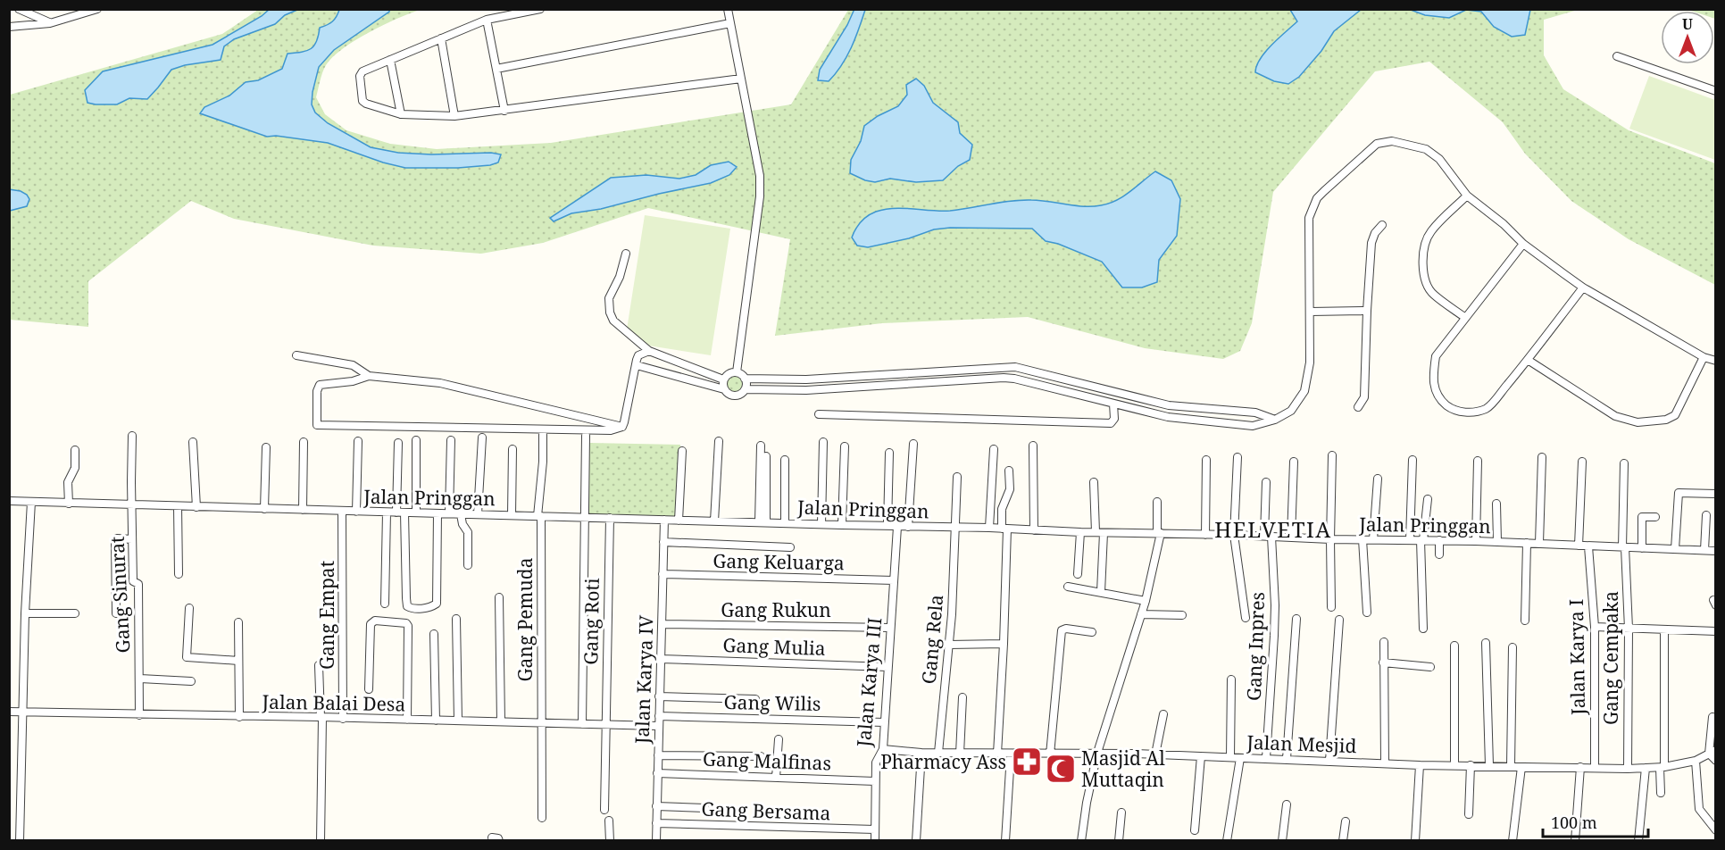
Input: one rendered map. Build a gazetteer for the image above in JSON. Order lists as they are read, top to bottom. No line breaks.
{"streets":{"street":["Jalan Pringgan","Gang Keluarga","Gang Sinurat","Gang Rukun","Gang Empat","Gang Pemuda","Gang Roti","Gang Rela","Gang Mulia","Gang Inpres","Jalan Karya I","Gang Cempaka","Jalan Karya IV","Jalan Karya III","Jalan Balai Desa","Gang Wilis","Jalan Mesjid","Gang Malfinas","Gang Bersama"]},"crossings":[["Jalan Pringgan","Gang Sinurat"],["Jalan Pringgan","Gang Empat"],["Jalan Pringgan","Gang Pemuda"],["Jalan Pringgan","Gang Roti"],["Jalan Pringgan","Gang Rela"],["Jalan Pringgan","Gang Inpres"],["Jalan Pringgan","Jalan Karya I"],["Jalan Pringgan","Gang Cempaka"],["Jalan Pringgan","Jalan Karya IV"],["Jalan Pringgan","Jalan Karya III"],["Gang Keluarga","Jalan Karya IV"],["Gang Keluarga","Jalan Karya III"],["Gang Sinurat","Jalan Balai Desa"],["Gang Rukun","Jalan Karya IV"],["Gang Rukun","Jalan Karya III"],["Gang Empat","Jalan Balai Desa"],["Gang Pemuda","Jalan Balai Desa"],["Gang Roti","Jalan Balai Desa"],["Gang Rela","Jalan Mesjid"],["Gang Mulia","Jalan Karya IV"],["Gang Mulia","Jalan Karya III"],["Gang Inpres","Jalan Mesjid"],["Jalan Karya I","Jalan Mesjid"],["Gang Cempaka","Jalan Mesjid"],["Jalan Karya IV","Jalan Balai Desa"],["Jalan Karya IV","Gang Wilis"],["Jalan Karya IV","Gang Malfinas"],["Jalan Karya IV","Gang Bersama"],["Jalan Karya III","Gang Wilis"],["Jalan Karya III","Jalan Mesjid"],["Jalan Karya III","Gang Malfinas"],["Jalan Karya III","Gang Bersama"]],"districts":["HELVETIA"],"places":{"pharmacy":["Pharmacy Ass"],"mosque":["Masjid Al Muttaqin"]},"scale_bar":"100 m","north":"top"}
